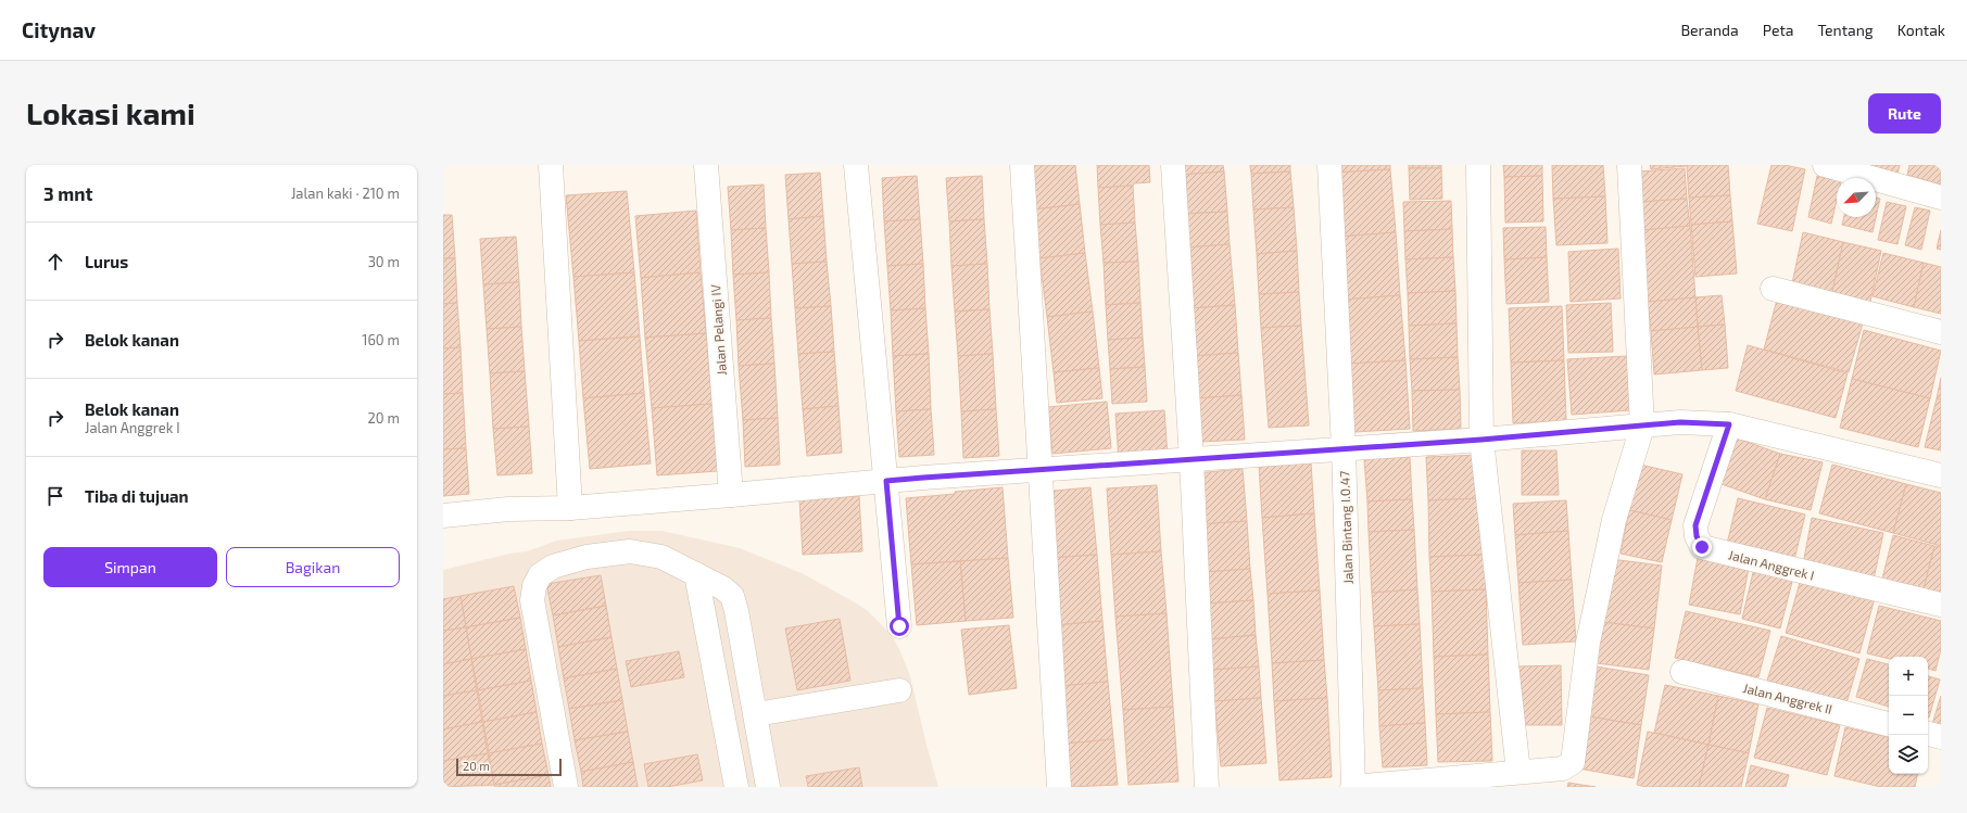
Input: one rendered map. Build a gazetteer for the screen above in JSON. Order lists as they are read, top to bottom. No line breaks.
{"streets":{"street":["Jalan Pelangi IV","Jalan Bintang I.0.47","Jalan Anggrek I","Jalan Anggrek II"]},"scale_bar":"20 m","north":"bottom left","page":{"header":"Citynav","nav":["Beranda","Peta","Tentang","Kontak"],"buttons":["Rute",["Simpan","Bagikan"]],"title":"Lokasi kami","heading":["3 mnt","Jalan kaki · 210 m"],"list":[["Lurus","30 m"],["Belok kanan","160 m"],["Belok kanan","Jalan Anggrek I","20 m"],"Tiba di tujuan"],"map_buttons":["+","−"],"scale":"20 m"}}
